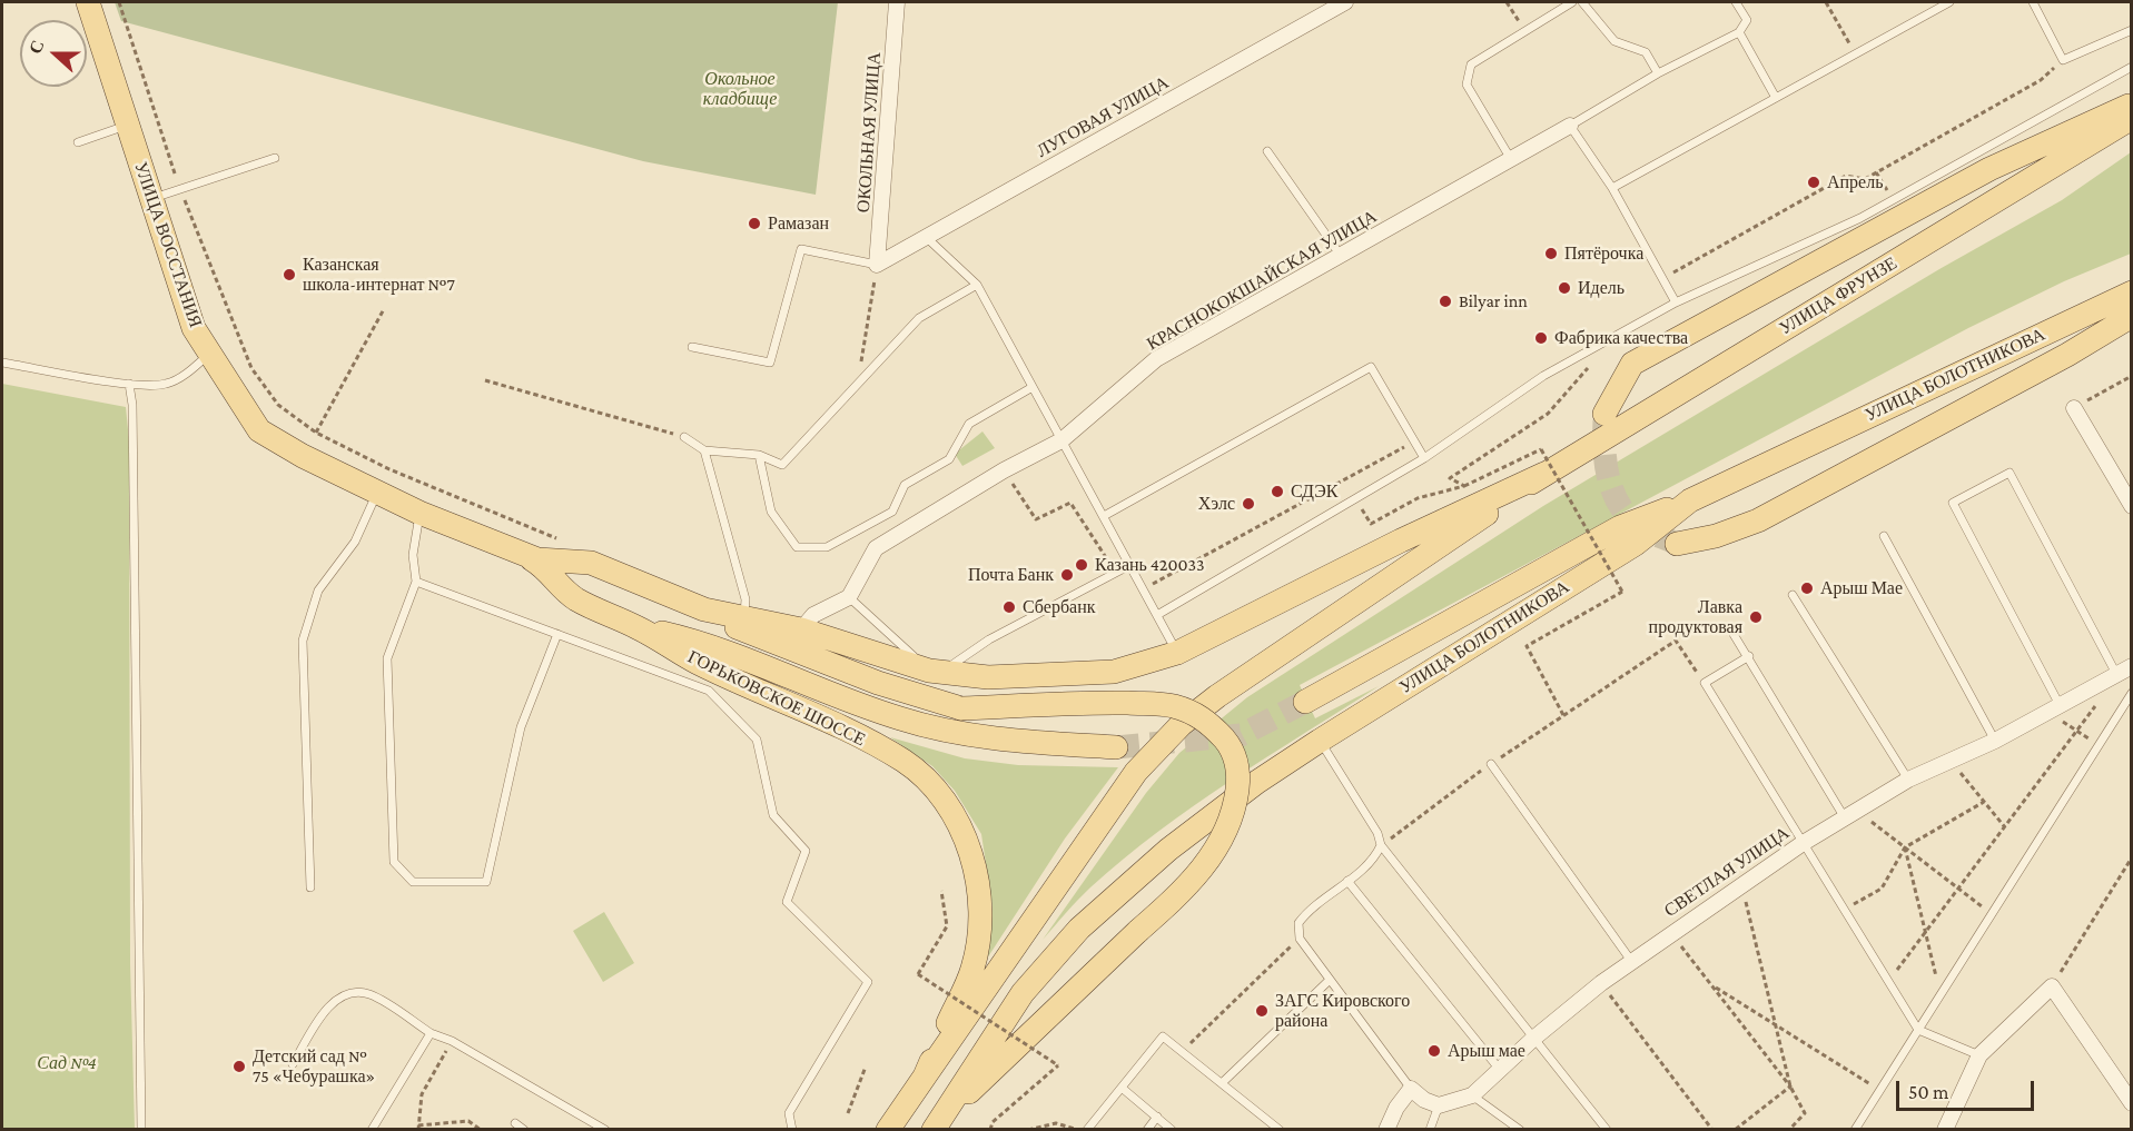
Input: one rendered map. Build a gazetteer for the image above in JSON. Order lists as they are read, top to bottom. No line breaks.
{"streets":{"main road":["УЛИЦА ВОССТАНИЯ","УЛИЦА ФРУНЗЕ","УЛИЦА БОЛОТНИКОВА","ГОРЬКОВСКОЕ ШОССЕ"],"street":["ЛУГОВАЯ УЛИЦА","ОКОЛЬНАЯ УЛИЦА","КРАСНОКОКШАЙСКАЯ УЛИЦА","СВЕТЛАЯ УЛИЦА"]},"crossings":[["ЛУГОВАЯ УЛИЦА","ОКОЛЬНАЯ УЛИЦА"],["УЛИЦА ВОССТАНИЯ","УЛИЦА ФРУНЗЕ"],["УЛИЦА ВОССТАНИЯ","ГОРЬКОВСКОЕ ШОССЕ"]],"parks":["Окольное кладбище","Сад №4"],"places":["Апрель","Рамазан","Пятёрочка","Казанская школа-интернат №7","Идель","Bilyar inn","Фабрика качества","СДЭК","Хэлс","Казань 420033","Почта Банк","Арыш Мае","Сбербанк","Лавка продуктовая","ЗАГС Кировского района","Арыш мае","Детский сад № 75 «Чебурашка»"],"scale_bar":"50 m","north":"left"}
